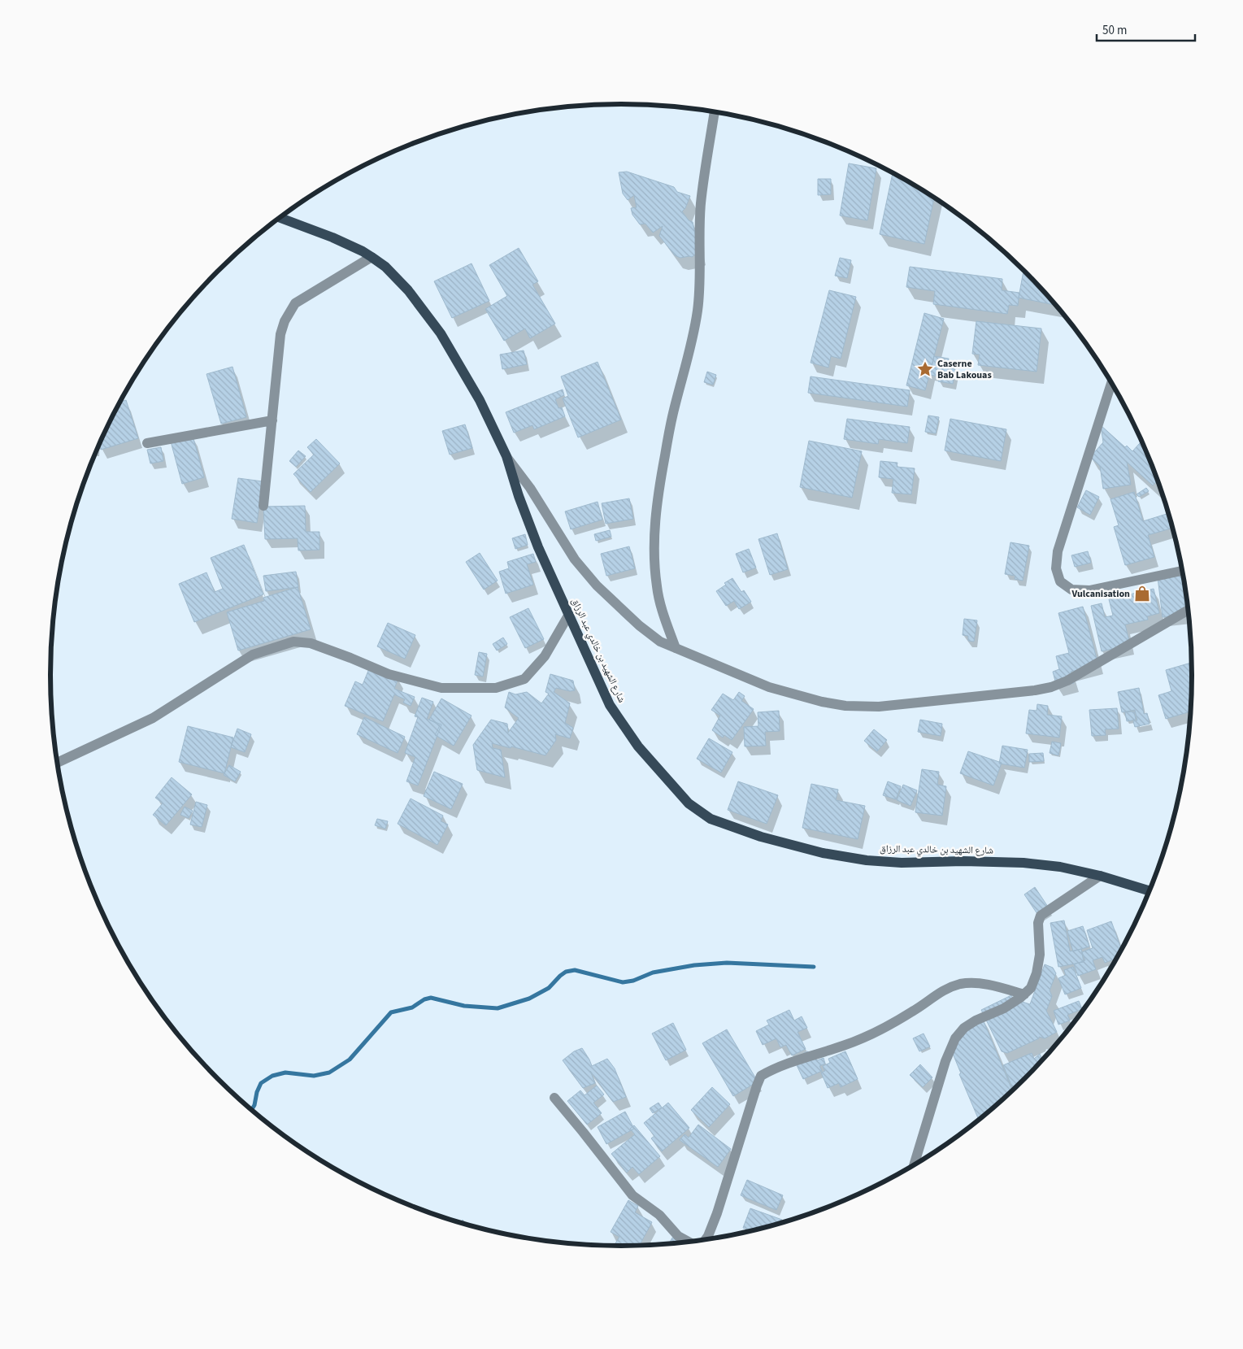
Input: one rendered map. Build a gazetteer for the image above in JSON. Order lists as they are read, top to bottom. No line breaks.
{"streets":{"main road":["شارع الشهيد بن خالدي عبد الرزاق"]},"places":{"place":["Caserne Bab Lakouas"],"shop":["Vulcanisation"]},"scale_bar":"50 m"}
